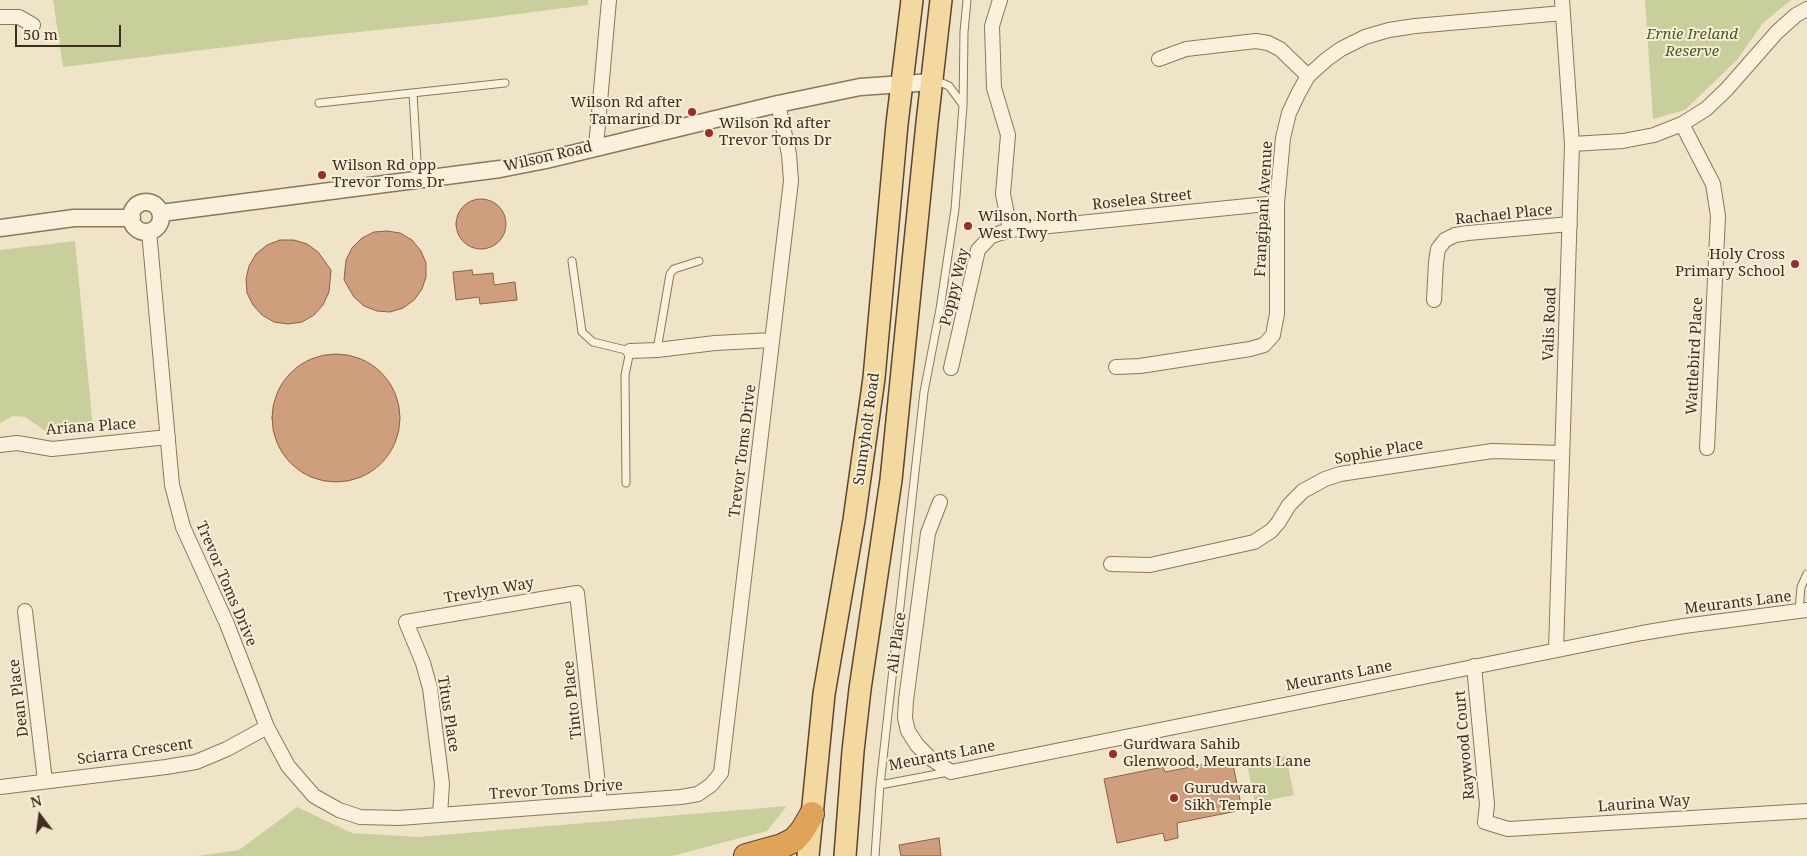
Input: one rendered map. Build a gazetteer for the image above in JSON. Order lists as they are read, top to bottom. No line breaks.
{"streets":{"main road":["Sunnyholt Road"],"street":["Wilson Road","Roselea Street","Frangipani Avenue","Rachael Place","Poppy Way","Valis Road","Wattlebird Place","Ariana Place","Trevor Toms Drive","Sophie Place","Trevlyn Way","Meurants Lane","Ali Place","Dean Place","Tinto Place","Titus Place","Raywood Court","Sciarra Crescent","Laurina Way"]},"crossings":[["Wilson Road","Sunnyholt Road"],["Wilson Road","Trevor Toms Drive"],["Roselea Street","Frangipani Avenue"],["Roselea Street","Poppy Way"],["Frangipani Avenue","Valis Road"],["Rachael Place","Valis Road"],["Valis Road","Sophie Place"],["Valis Road","Meurants Lane"],["Ariana Place","Trevor Toms Drive"],["Trevor Toms Drive","Tinto Place"],["Trevor Toms Drive","Titus Place"],["Trevor Toms Drive","Sciarra Crescent"],["Trevlyn Way","Tinto Place"],["Trevlyn Way","Titus Place"],["Meurants Lane","Ali Place"],["Meurants Lane","Raywood Court"],["Dean Place","Sciarra Crescent"],["Raywood Court","Laurina Way"]],"parks":["Ernie Ireland Reserve"],"places":["Wilson Rd after Tamarind Dr","Wilson Rd after Trevor Toms Dr","Wilson Rd opp Trevor Toms Dr","Wilson, North West Twy","Holy Cross Primary School","Gurdwara Sahib Glenwood, Meurants Lane","Gurudwara Sikh Temple"],"scale_bar":"50 m","north":"top"}
